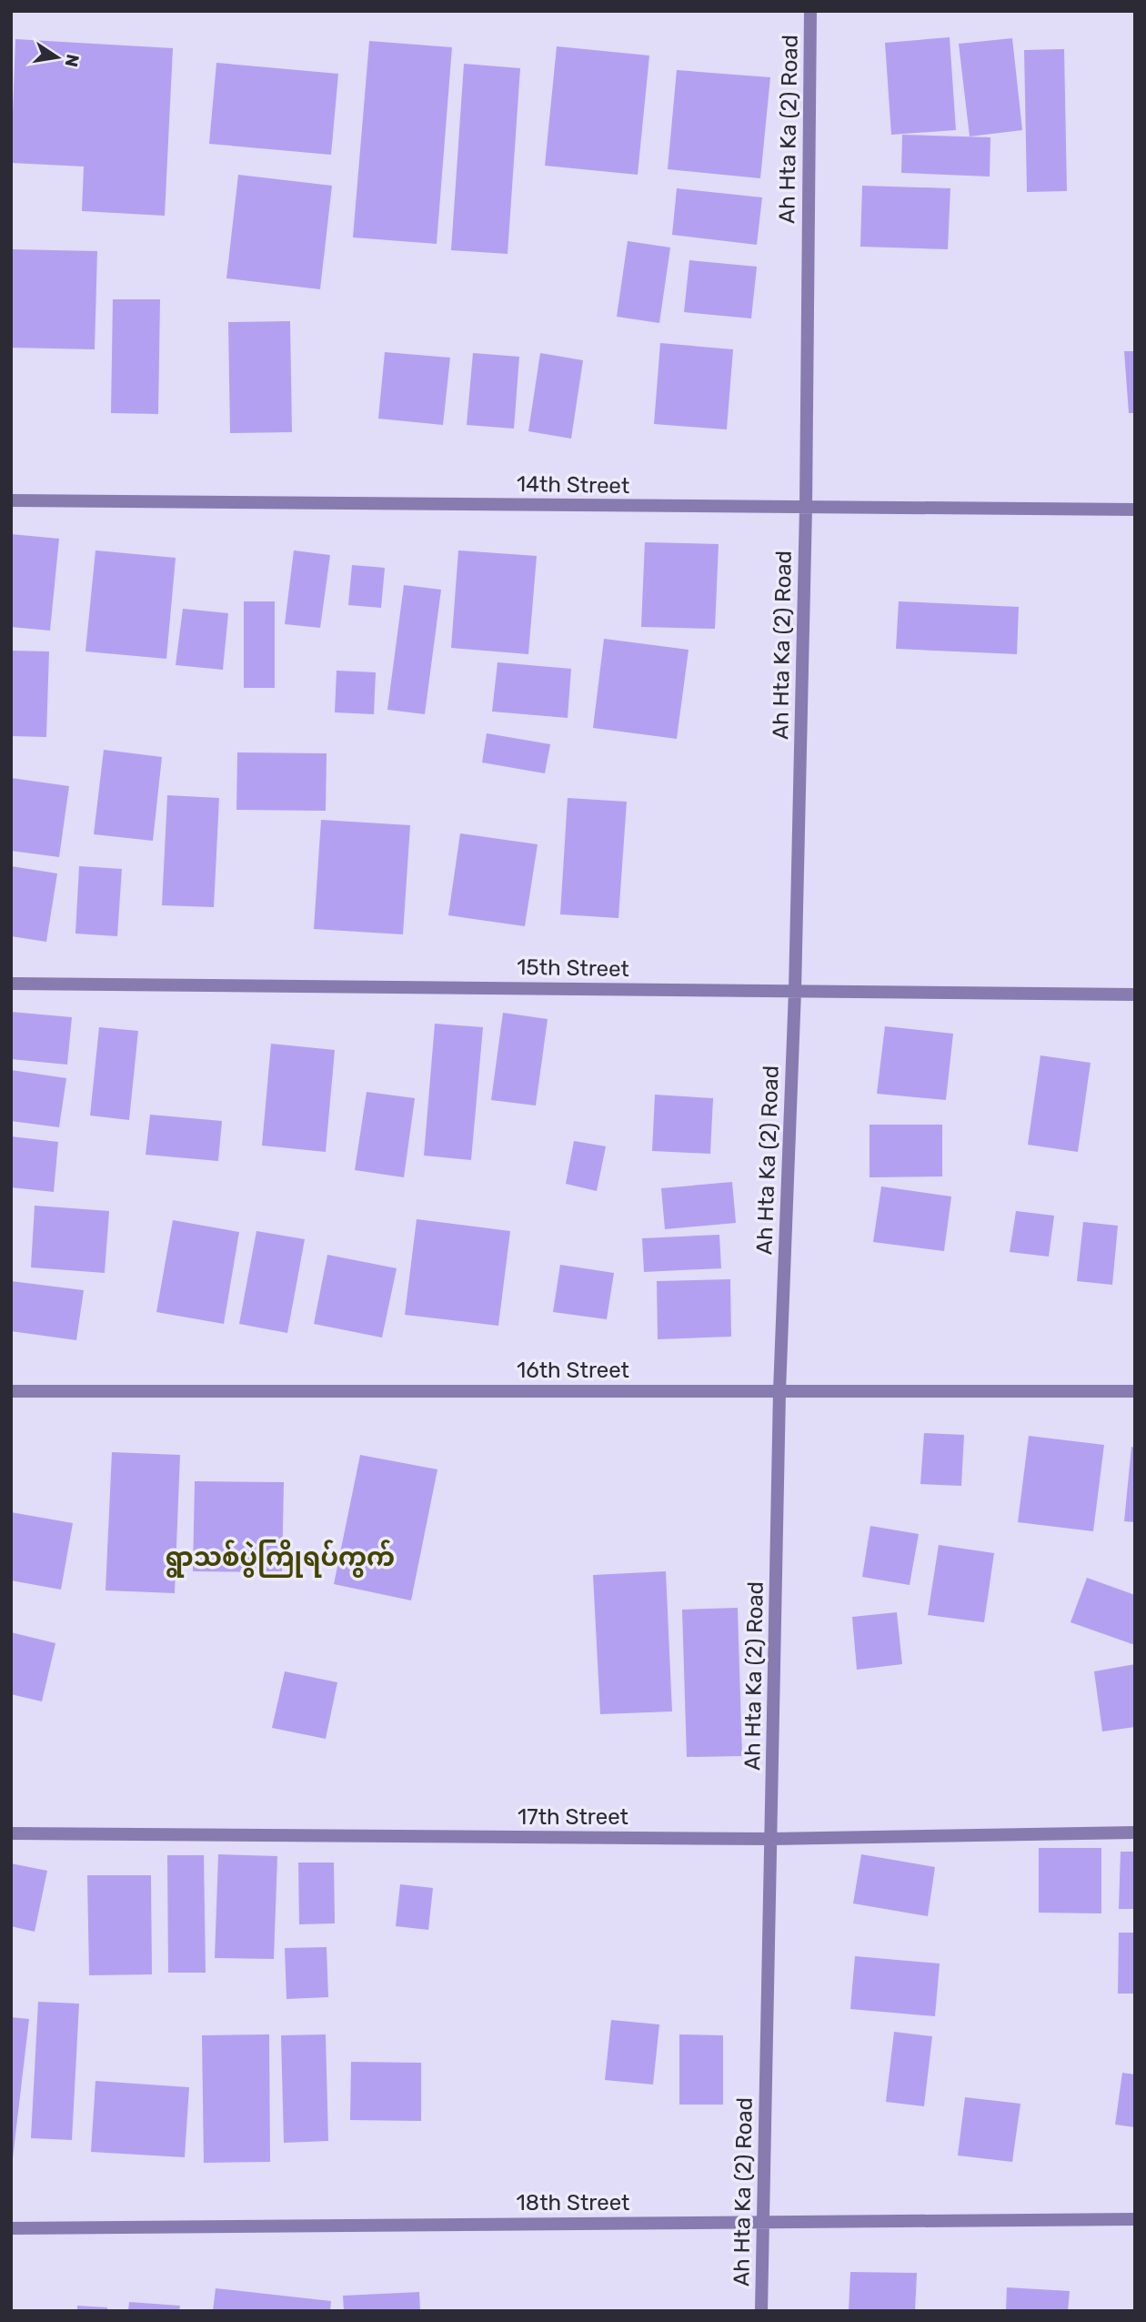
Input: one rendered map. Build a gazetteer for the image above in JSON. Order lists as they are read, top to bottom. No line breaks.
{"streets":{"street":["Ah Hta Ka (2) Road","14th Street","15th Street","16th Street","17th Street","18th Street"]},"crossings":[["Ah Hta Ka (2) Road","14th Street"],["Ah Hta Ka (2) Road","15th Street"],["Ah Hta Ka (2) Road","16th Street"],["Ah Hta Ka (2) Road","17th Street"],["Ah Hta Ka (2) Road","18th Street"]],"districts":["ရွာသစ်ပွဲကြိုရပ်ကွက်"],"north":"right"}
